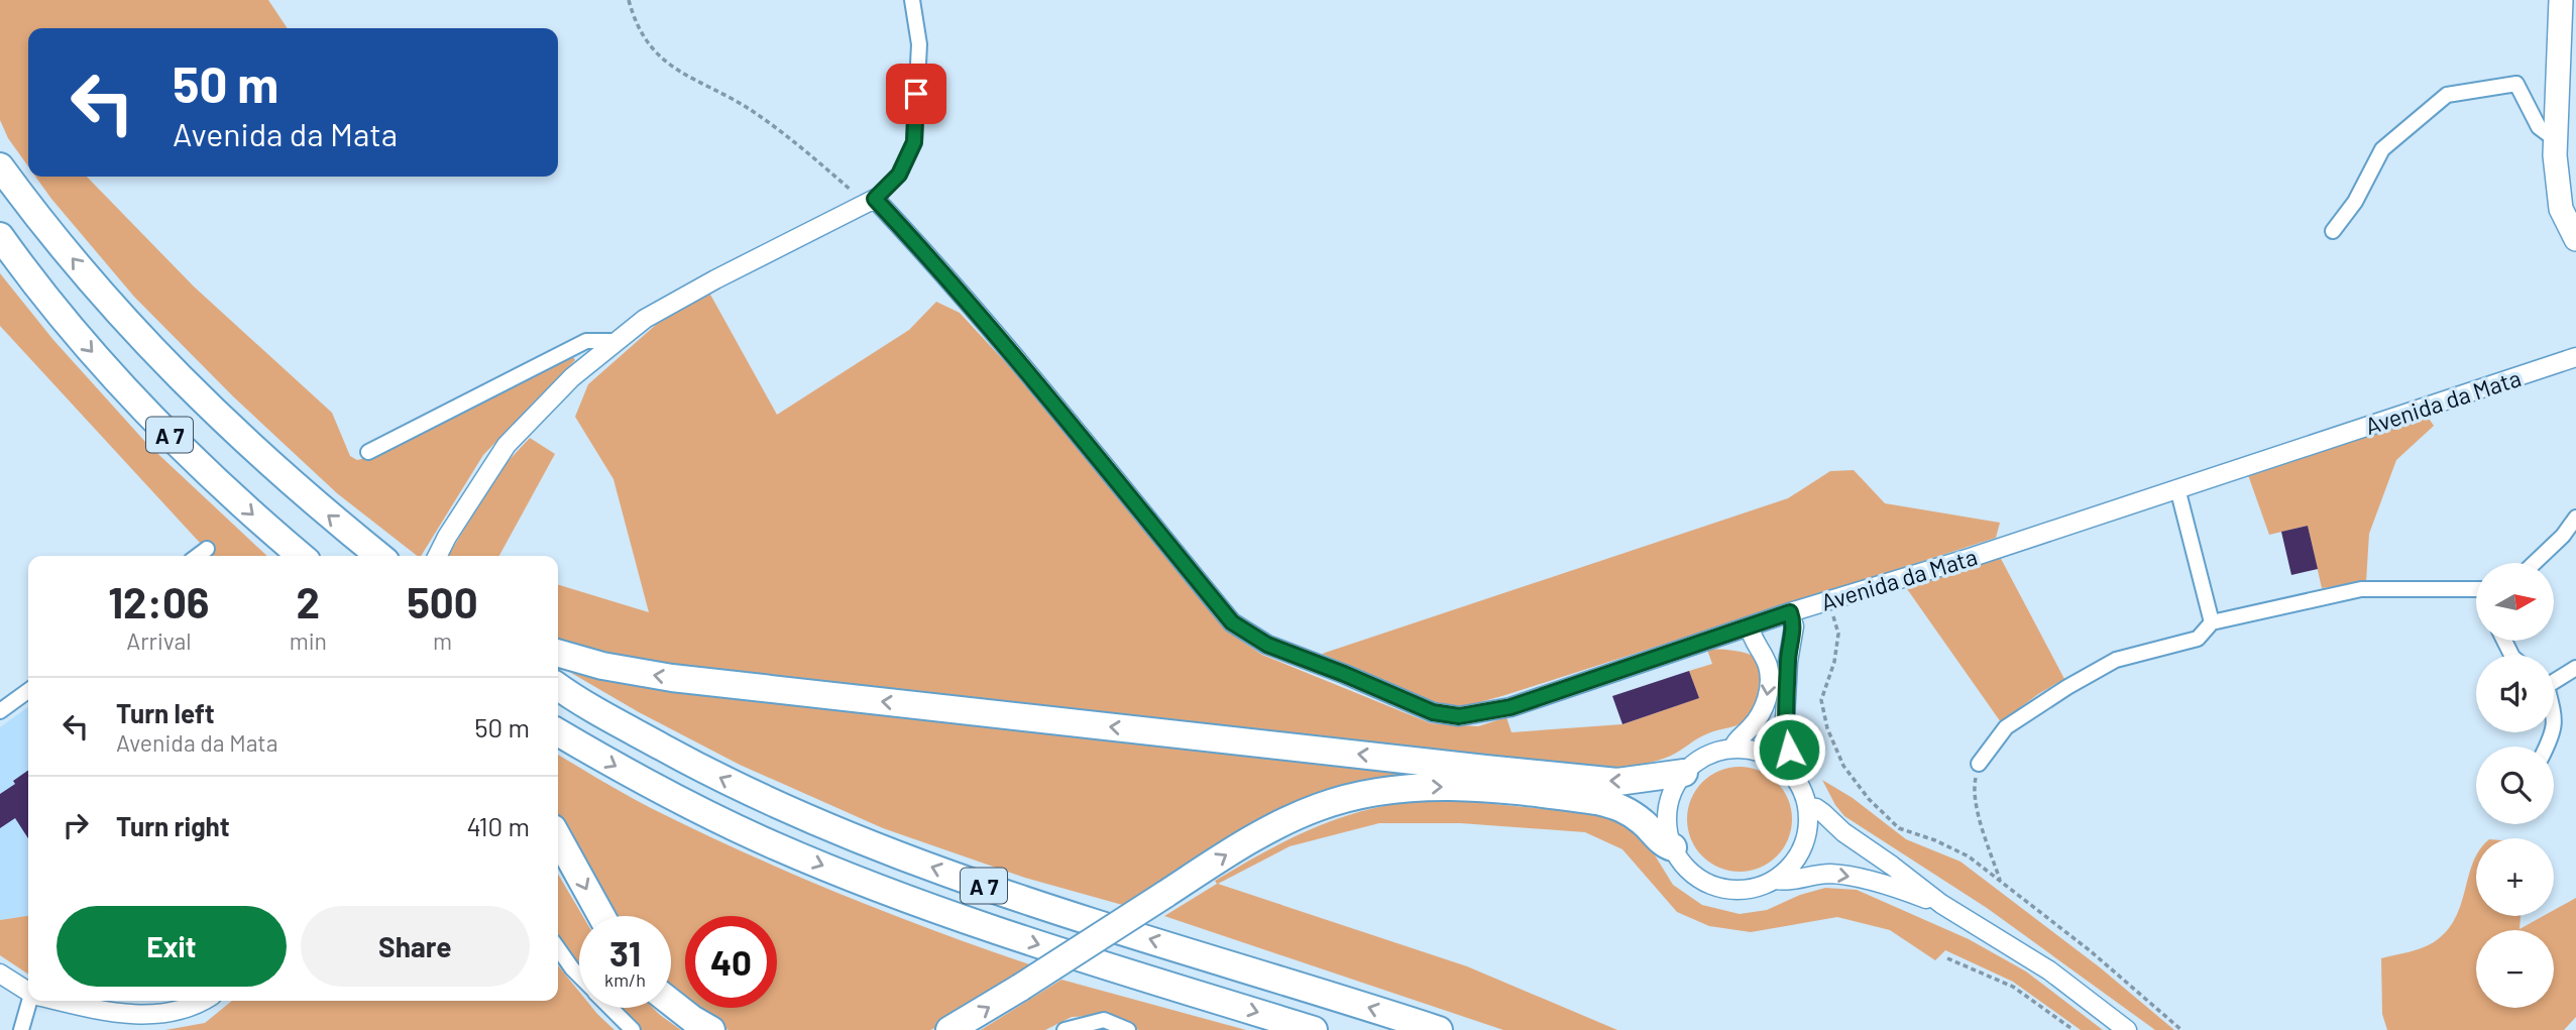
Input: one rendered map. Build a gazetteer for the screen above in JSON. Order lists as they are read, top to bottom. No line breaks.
{"streets":{"highway":["A 7"],"street":["Avenida da Mata"]},"north":"right","page":{"turn":["50 m","Avenida da Mata"],"eta":["12:06","Arrival","2","min","500","m"],"map_buttons":["+","−"],"list":[{"name":"Turn left","note":"Avenida da Mata","value":"50 m"},{"name":"Turn right","value":"410 m"}],"buttons":["Exit","Share"],"speed":"31 km/h","limit":"40"}}
